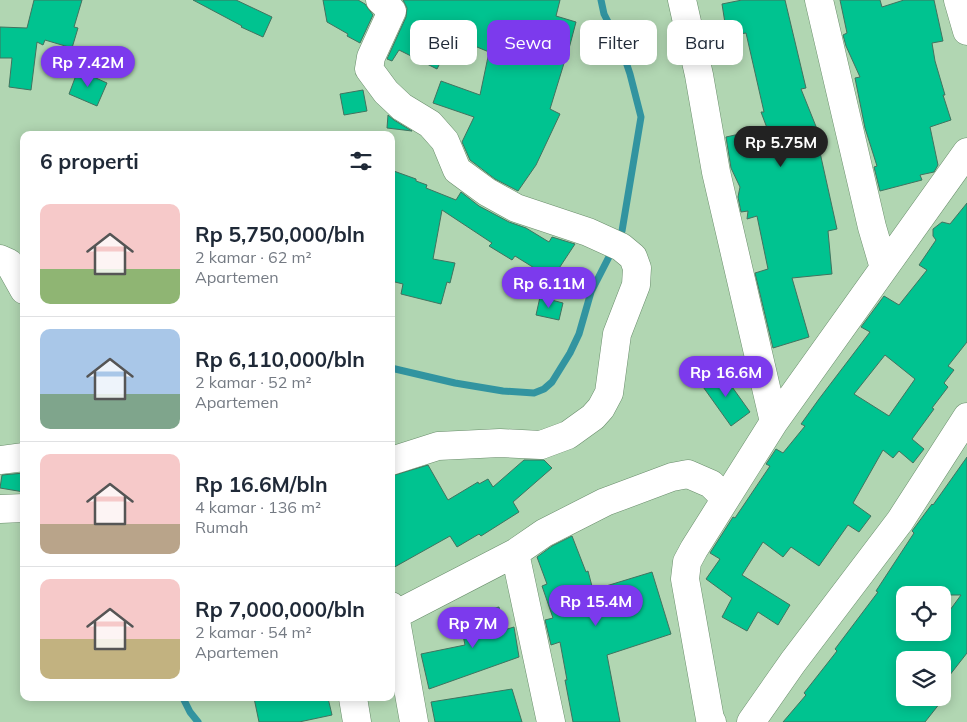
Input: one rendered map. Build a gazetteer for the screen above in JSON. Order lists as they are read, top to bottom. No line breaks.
{"page":{"chip":["Beli","Sewa","Filter","Baru"],"price":["Rp 7.42M","Rp 5.75M","Rp 6.11M","Rp 16.6M","Rp 15.4M","Rp 7M"],"heading":"6 properti","list":[{"name":"Rp 5,750,000/bln","note":"2 kamar · 62 m² · Apartemen"},{"name":"Rp 6,110,000/bln","note":"2 kamar · 52 m² · Apartemen"},{"name":"Rp 16.6M/bln","note":"4 kamar · 136 m² · Rumah"},{"name":"Rp 7,000,000/bln","note":"2 kamar · 54 m² · Apartemen"}]}}
